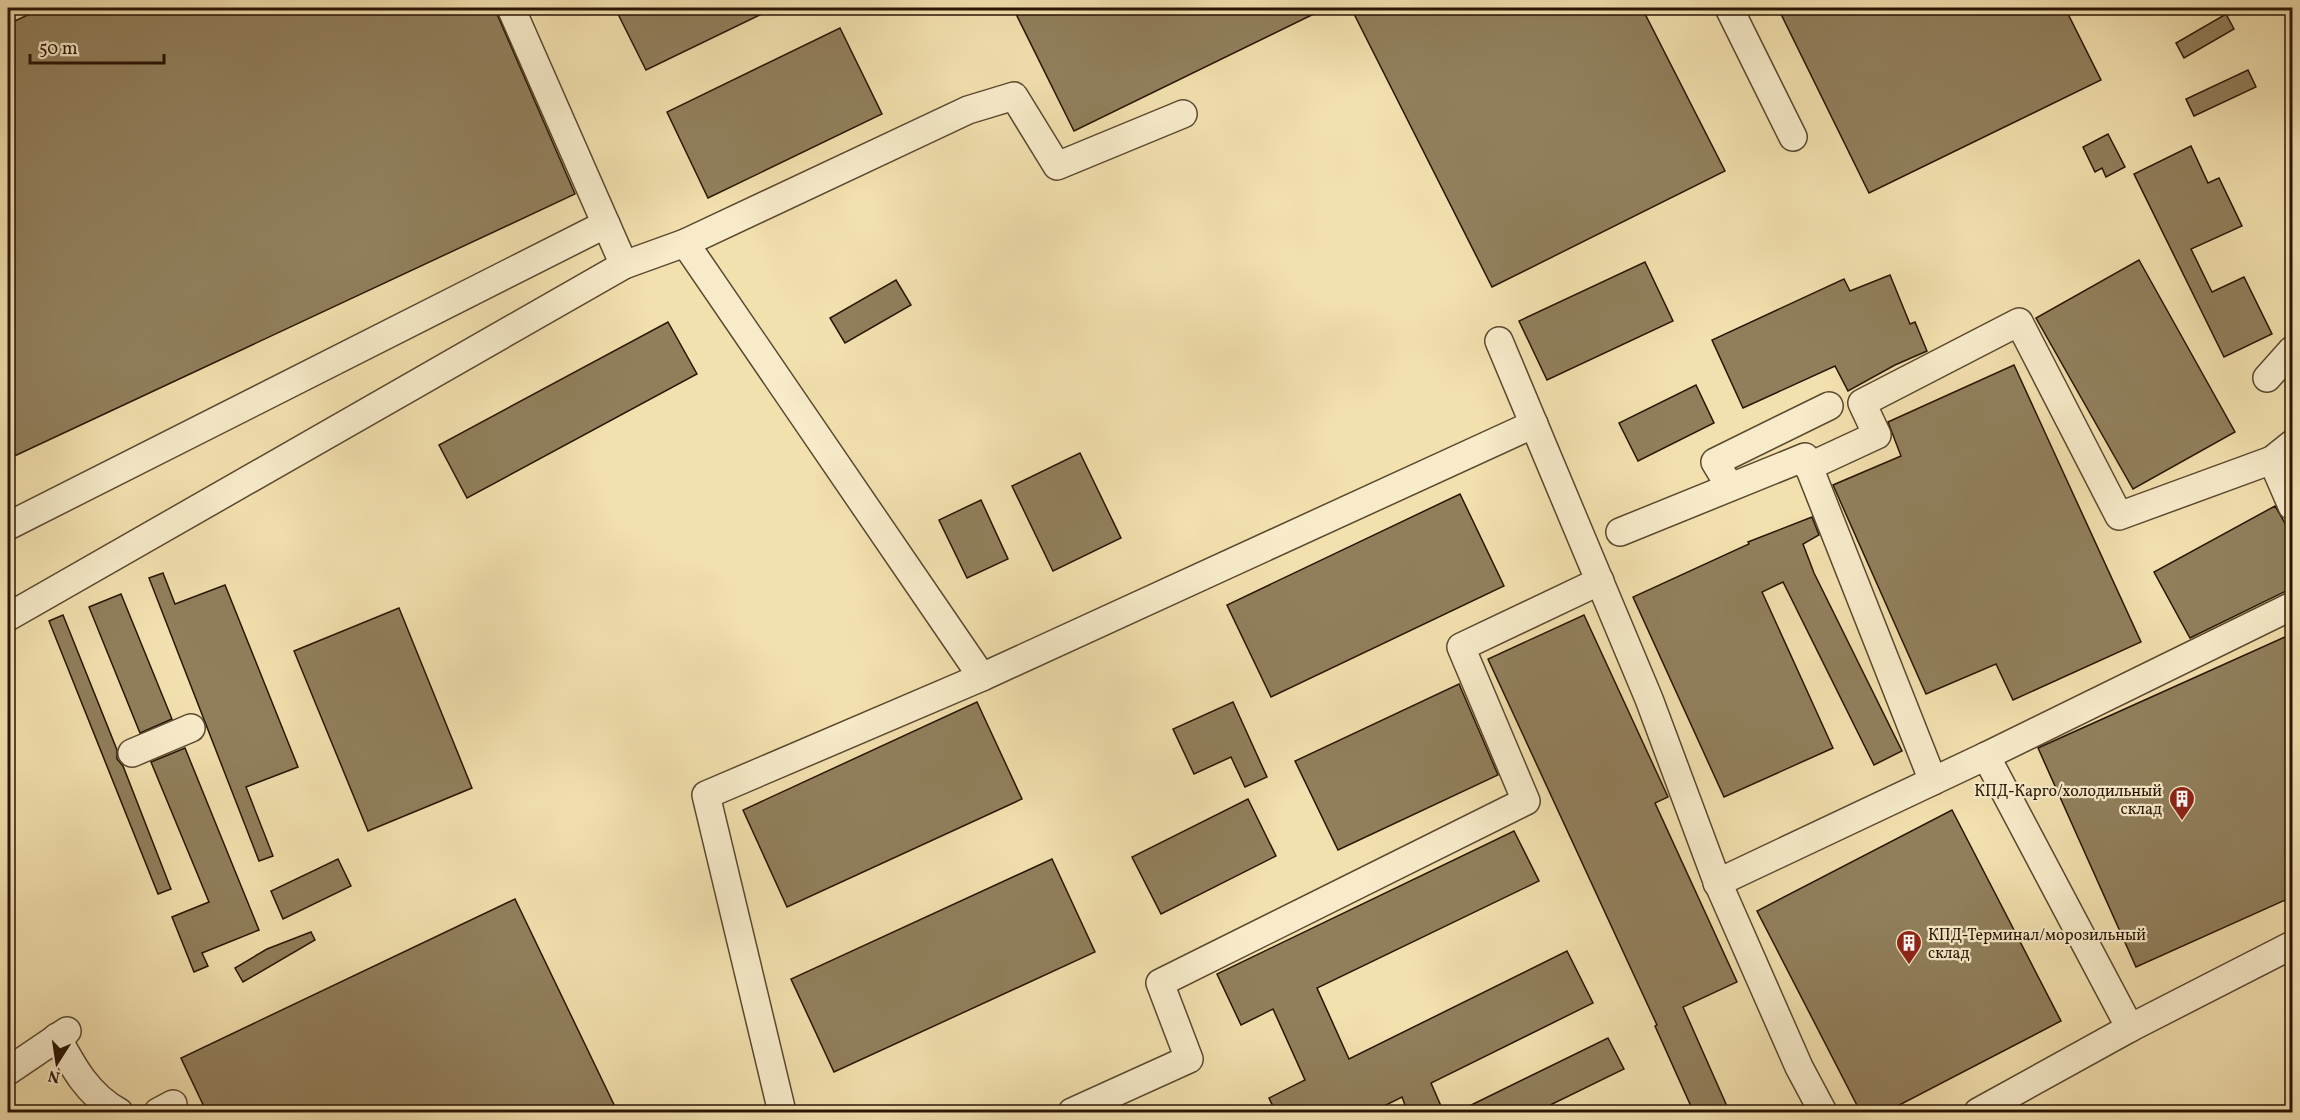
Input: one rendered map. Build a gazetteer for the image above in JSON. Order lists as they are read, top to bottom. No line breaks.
{"places":{"building":["КПД-Карго/холодильный склад","КПД-Терминал/морозильный склад"]},"scale_bar":"50 m","north":"bottom"}
